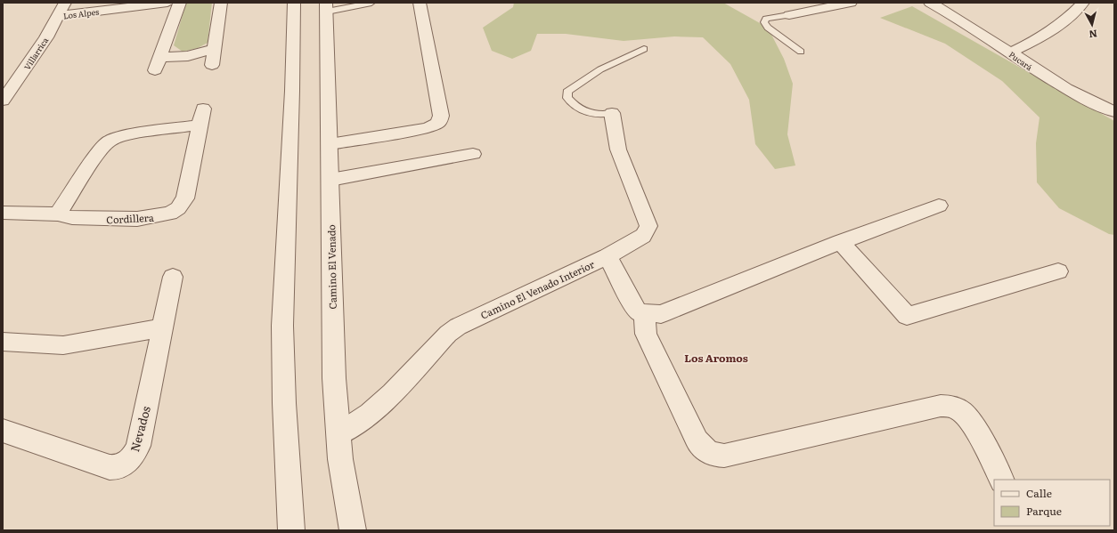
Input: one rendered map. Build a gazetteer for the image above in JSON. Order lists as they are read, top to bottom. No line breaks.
{"streets":{"street":["Los Alpes","Villarrica","Pucará","Cordillera","Camino El Venado","Camino El Venado Interior","Nevados"]},"crossings":[["Los Alpes","Villarrica"],["Camino El Venado","Camino El Venado Interior"]],"districts":["Los Aromos"],"legend":["Calle","Parque"],"north":"bottom"}
